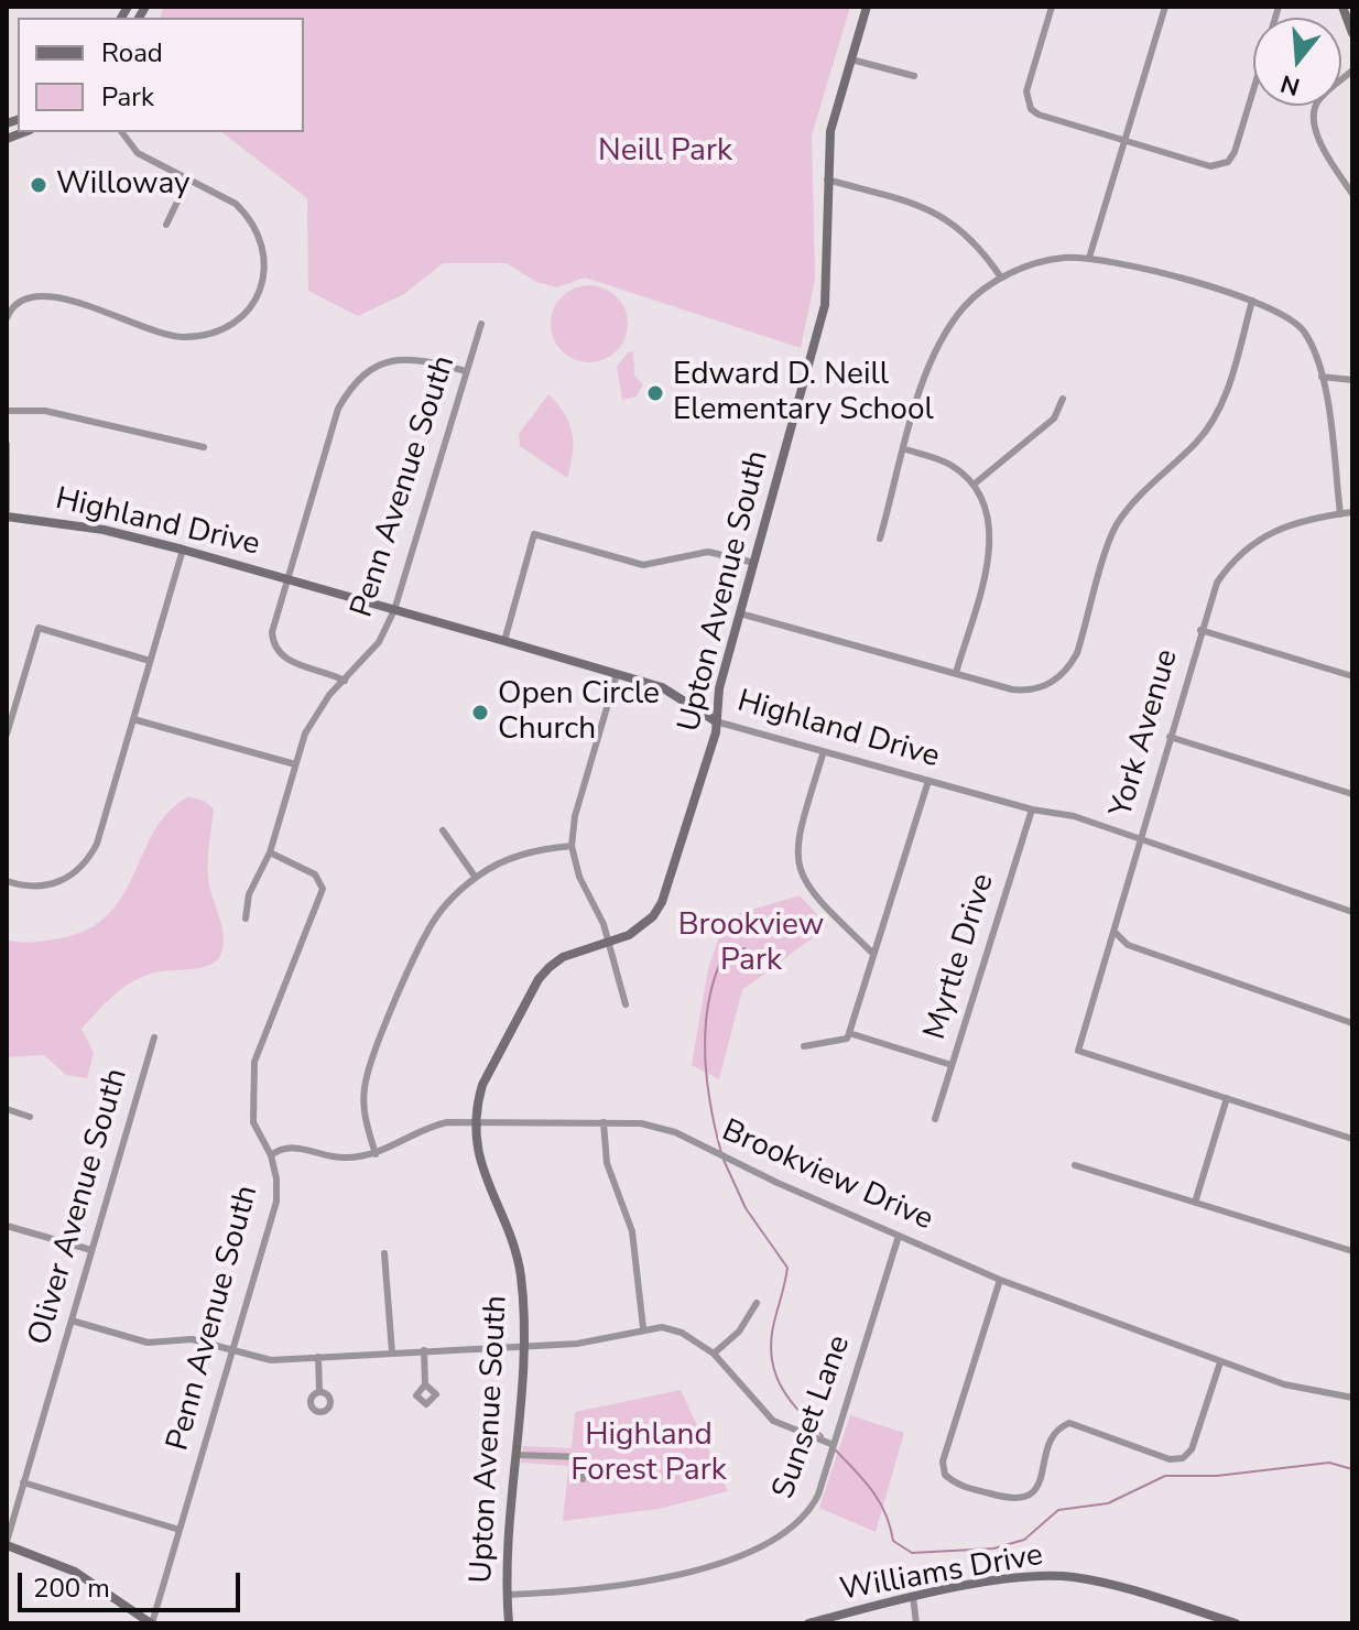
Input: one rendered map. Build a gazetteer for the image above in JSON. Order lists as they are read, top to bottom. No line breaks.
{"streets":{"street":["Penn Avenue South","Highland Drive","Upton Avenue South","York Avenue","Myrtle Drive","Brookview Drive","Oliver Avenue South","Sunset Lane","Williams Drive"]},"crossings":[["Penn Avenue South","Highland Drive"],["Penn Avenue South","Brookview Drive"],["Highland Drive","Upton Avenue South"],["Highland Drive","York Avenue"],["Highland Drive","Myrtle Drive"],["Upton Avenue South","Brookview Drive"],["Upton Avenue South","Sunset Lane"],["Brookview Drive","Sunset Lane"]],"parks":["Neill Park","Brookview Park","Highland Forest Park"],"places":["Willoway","Edward D. Neill Elementary School","Open Circle Church"],"legend":["Road","Park"],"scale_bar":"200 m","north":"bottom"}
